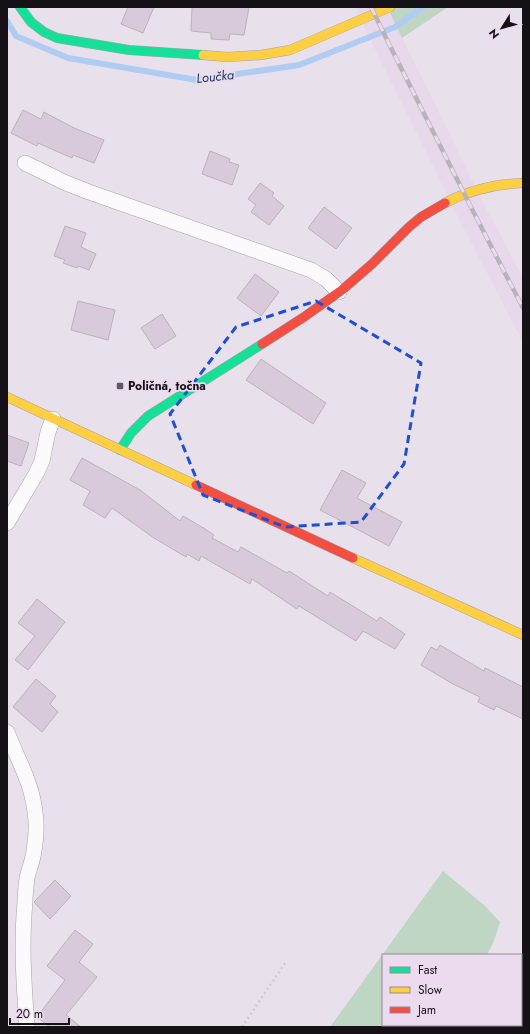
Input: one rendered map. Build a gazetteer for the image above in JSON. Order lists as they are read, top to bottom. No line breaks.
{"water":["Loučka"],"places":{"transit":["Poličná, točna"]},"legend":["Fast","Slow","Jam"],"scale_bar":"20 m","north":"bottom left"}
